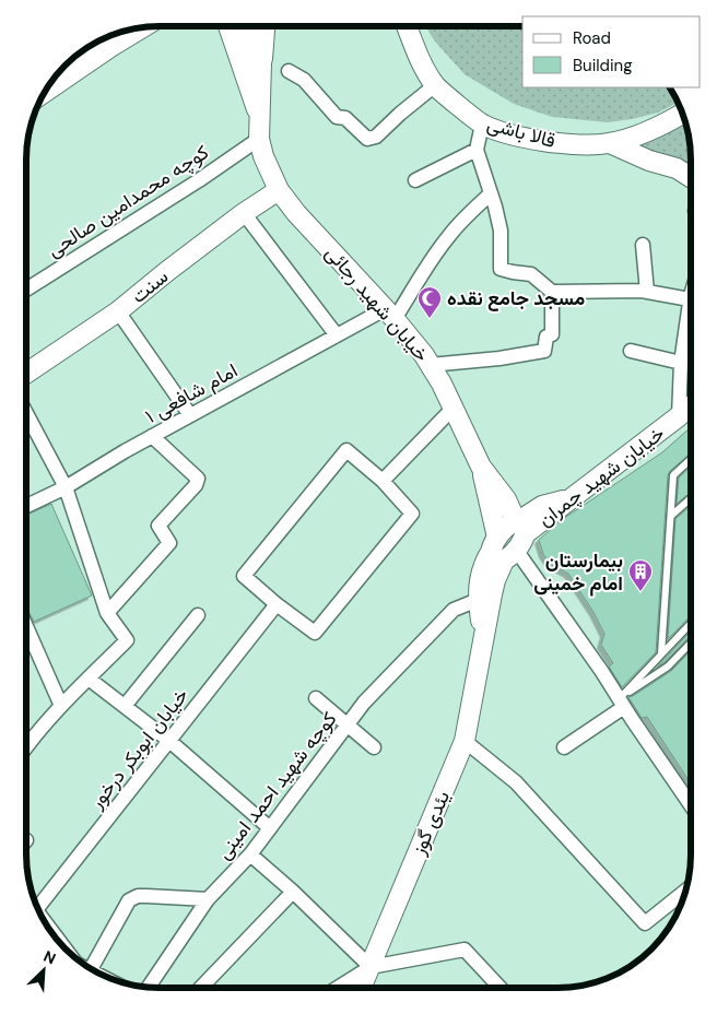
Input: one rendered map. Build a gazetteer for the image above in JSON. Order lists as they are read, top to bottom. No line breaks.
{"streets":{"main road":["قالا باشی","سنت","خیابان شهید رجائی","خیابان شهید چمران","یئدی گوز"],"street":["کوچه محمدامین صالحی","امام شافعی ۱","خیابان ابوبکر درخور","کوچه شهید احمد امینی"]},"crossings":[["کوچه محمدامین صالحی","خیابان شهید رجائی"],["سنت","خیابان شهید رجائی"],["خیابان شهید رجائی","امام شافعی ۱"],["خیابان شهید رجائی","خیابان شهید چمران"],["خیابان شهید رجائی","یئدی گوز"],["خیابان شهید چمران","یئدی گوز"]],"places":{"mosque":["مسجد جامع نقده"],"building":["بیمارستان امام خمینی"]},"legend":["Road","Building"],"north":"top right"}
